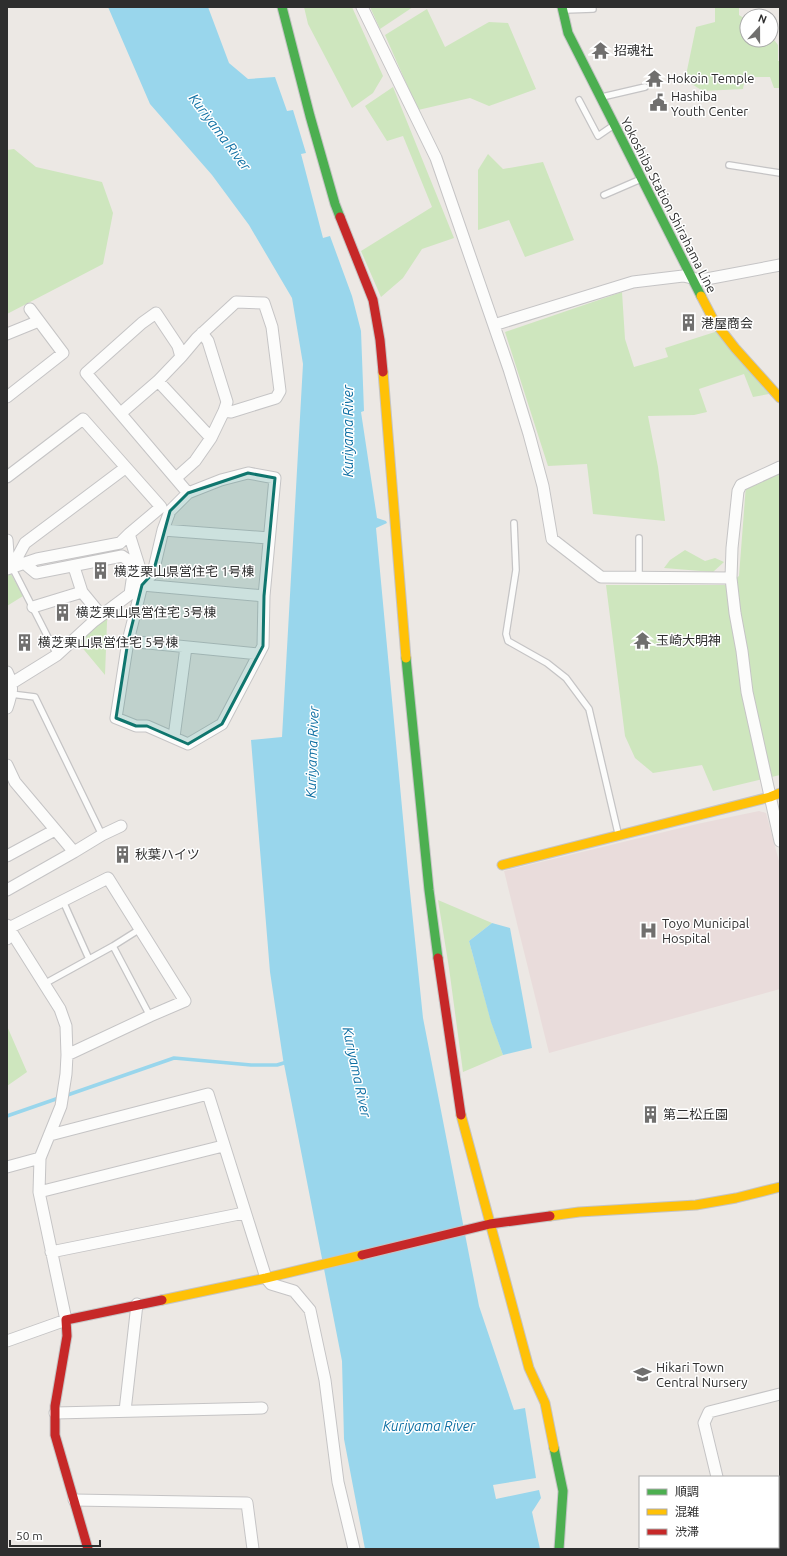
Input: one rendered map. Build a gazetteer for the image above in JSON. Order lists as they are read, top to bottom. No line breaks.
{"streets":{"street":["Yokoshiba Station Shirahama Line"]},"water":["Kuriyama River"],"places":{"temple":["招魂社","Hokoin Temple","玉崎大明神"],"public building":["Hashiba Youth Center"],"building":["港屋商会","横芝栗山県営住宅 1号棟","横芝栗山県営住宅 3号棟","横芝栗山県営住宅 5号棟","秋葉ハイツ","第二松丘園"],"hospital":["Toyo Municipal Hospital"],"school or university":["Hikari Town Central Nursery"]},"legend":["順調","混雑","渋滞"],"scale_bar":"50 m","north":"top"}
